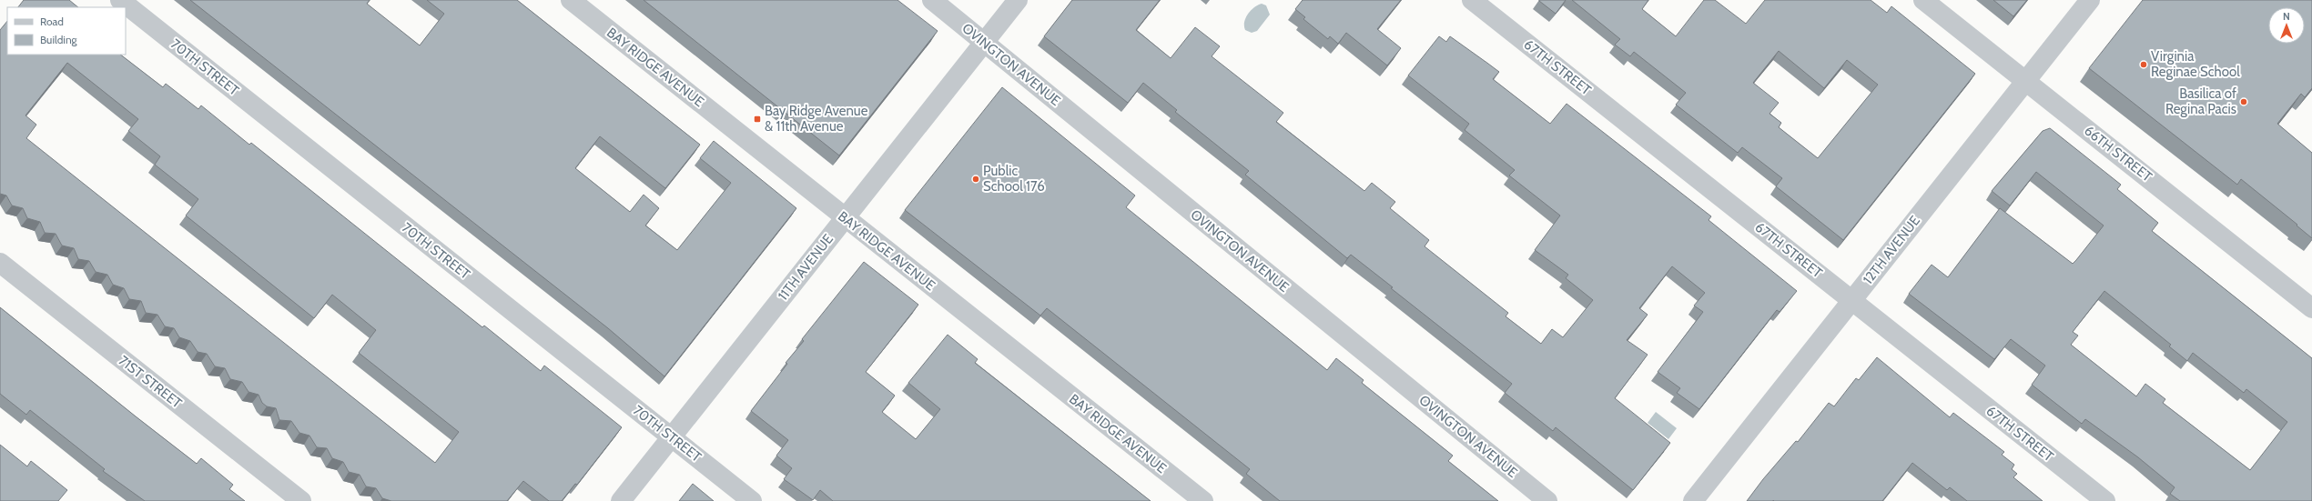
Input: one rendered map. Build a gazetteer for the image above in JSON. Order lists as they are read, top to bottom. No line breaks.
{"streets":{"street":["OVINGTON AVENUE","70TH STREET","BAY RIDGE AVENUE","67TH STREET","66TH STREET","12TH AVENUE","11TH AVENUE","71ST STREET"]},"crossings":[["OVINGTON AVENUE","11TH AVENUE"],["70TH STREET","11TH AVENUE"],["BAY RIDGE AVENUE","11TH AVENUE"],["67TH STREET","12TH AVENUE"],["66TH STREET","12TH AVENUE"]],"places":{"other":["Virginia Reginae School","Basilica of Regina Pacis","Public School 176"],"transit":["Bay Ridge Avenue & 11th Avenue"]},"legend":["Road","Building"],"north":"top"}
